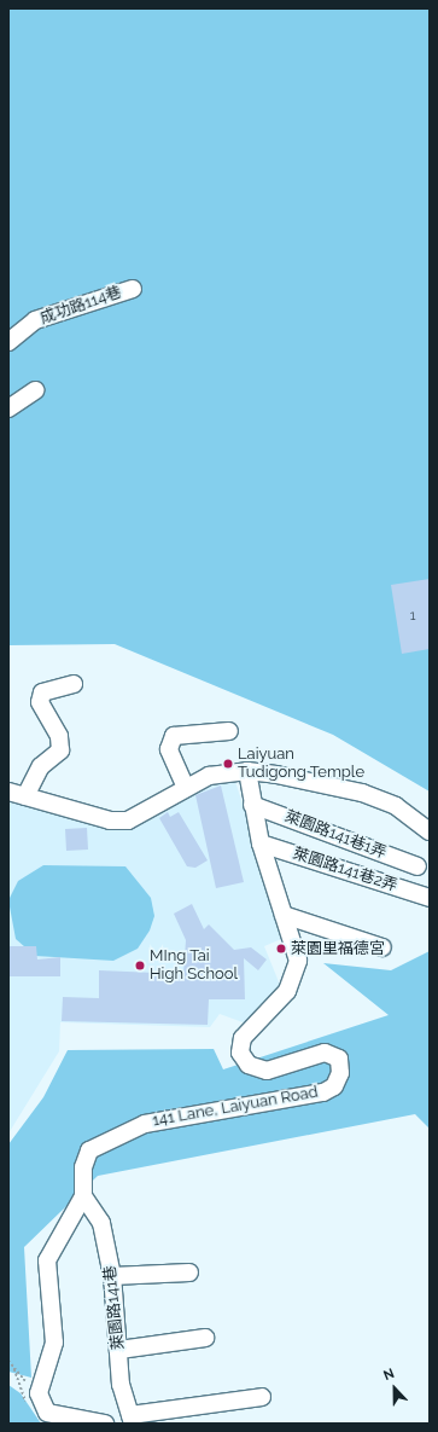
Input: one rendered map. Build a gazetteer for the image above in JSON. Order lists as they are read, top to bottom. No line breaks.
{"streets":{"street":["成功路114巷","萊園路141巷1弄","萊園路141巷2弄","141 Lane, Laiyuan Road","萊園路141巷"]},"crossings":[["萊園路141巷1弄","141 Lane, Laiyuan Road"],["萊園路141巷2弄","141 Lane, Laiyuan Road"],["141 Lane, Laiyuan Road","萊園路141巷"]],"places":["Laiyuan Tudigong Temple","萊園里福德宮","MIng Tai High School"],"house_numbers":["1"],"north":"top"}
